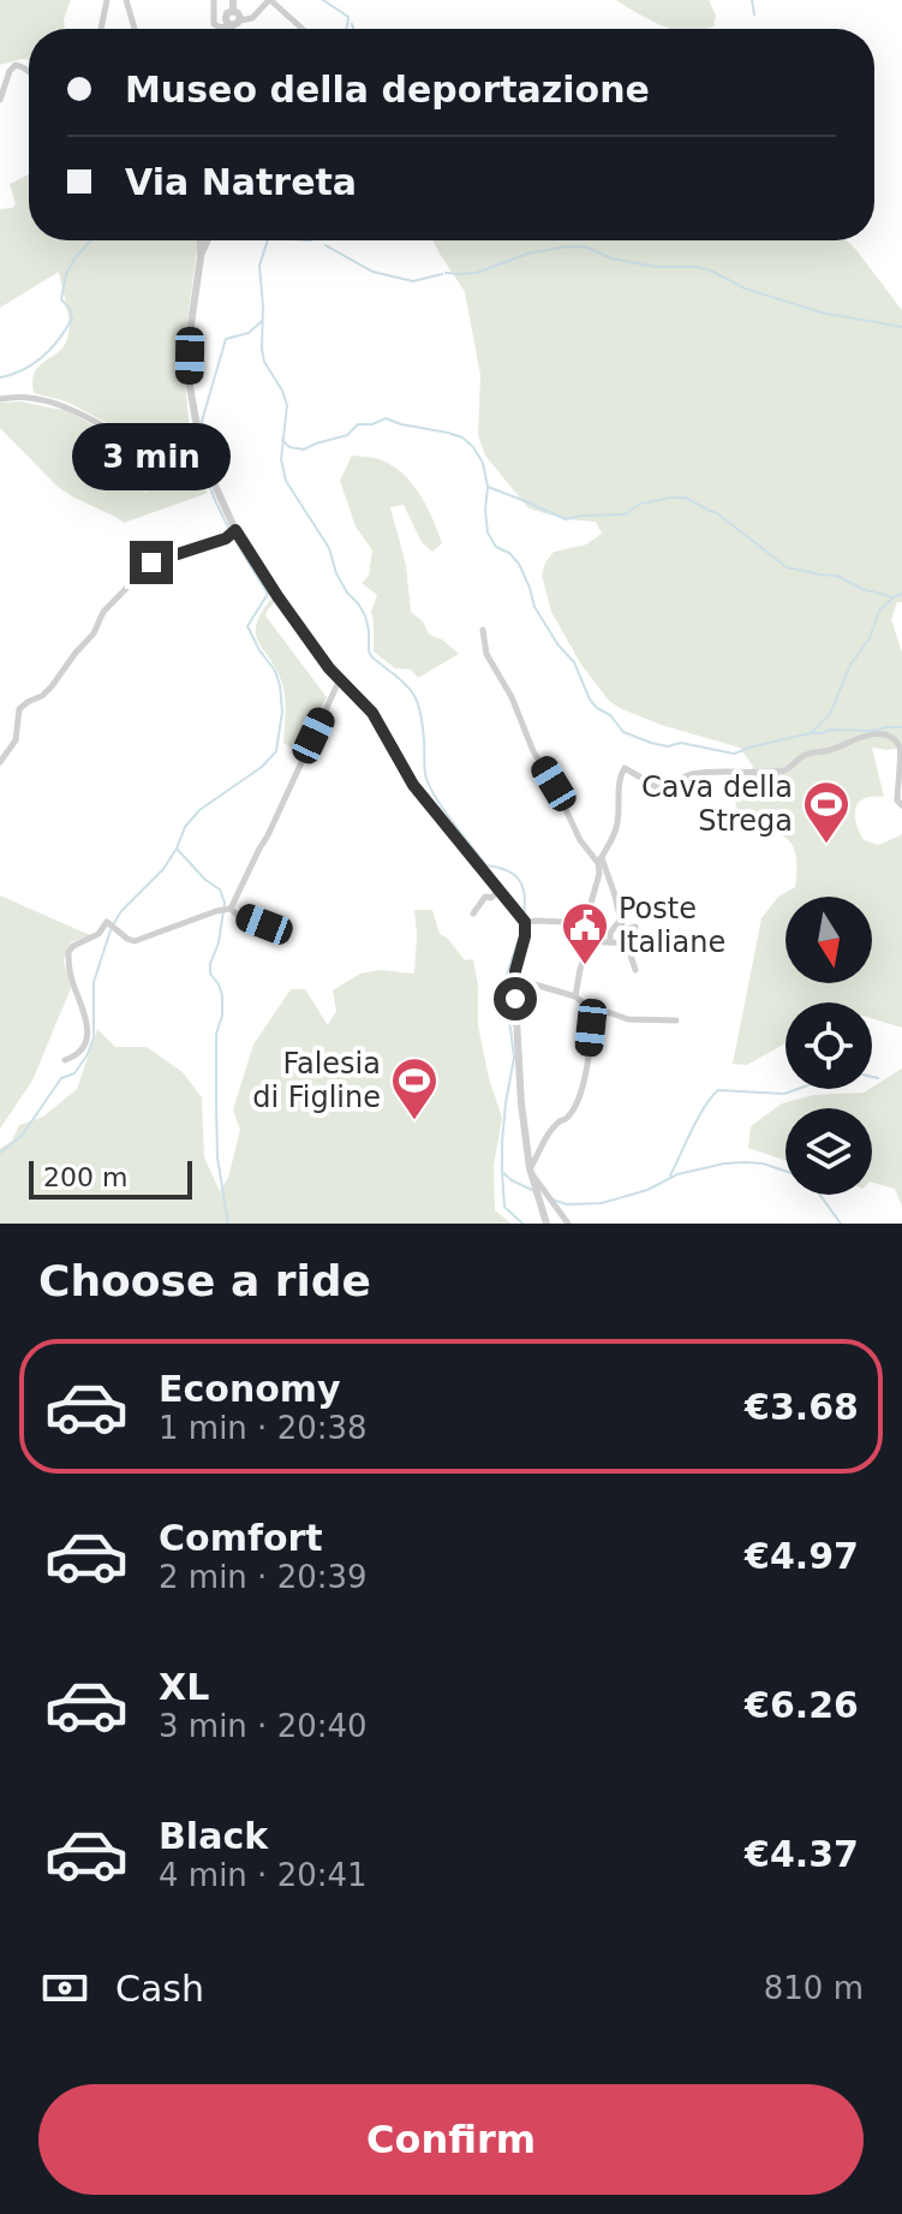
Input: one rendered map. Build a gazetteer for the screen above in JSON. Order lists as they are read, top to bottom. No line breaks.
{"places":{"sports":["Cava della Strega","Falesia di Figline"],"public building":["Poste Italiane"]},"scale_bar":"200 m","north":"bottom","page":{"banner":["Museo della deportazione","Via Natreta"],"bubble":"3 min","scale":"200 m","heading":"Choose a ride","list":[{"name":"Economy","note":"1 min · 20:38","value":"€3.68"},{"name":"Comfort","note":"2 min · 20:39","value":"€4.97"},{"name":"XL","note":"3 min · 20:40","value":"€6.26"},{"name":"Black","note":"4 min · 20:41","value":"€4.37"}],"pay":["Cash","810 m"],"buttons":"Confirm"}}
